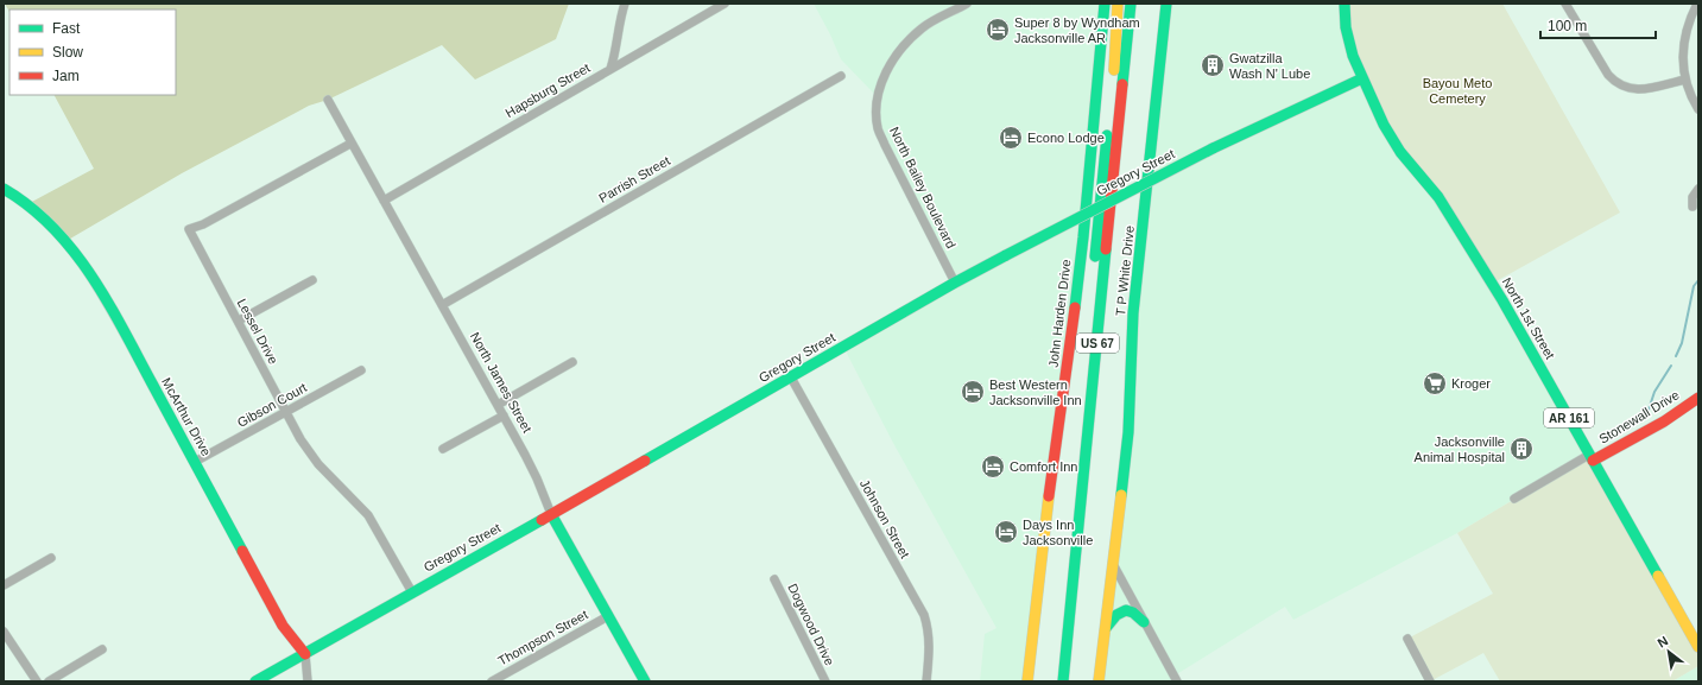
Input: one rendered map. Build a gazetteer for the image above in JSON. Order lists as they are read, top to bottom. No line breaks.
{"streets":{"main road":["Gregory Street","T P White Drive","John Harden Drive","North 1st Street","US 67","North James Street","McArthur Drive","Stonewall Drive","AR 161"],"street":["Hapsburg Street","Parrish Street","North Bailey Boulevard","Lessel Drive","Gibson Court","Johnson Street","Dogwood Drive","Thompson Street"]},"crossings":[["Hapsburg Street","North James Street"],["Gregory Street","North Bailey Boulevard"],["Gregory Street","North 1st Street"],["Gregory Street","Lessel Drive"],["Gregory Street","North James Street"],["Gregory Street","McArthur Drive"],["Gregory Street","Johnson Street"],["Parrish Street","North James Street"],["North 1st Street","Stonewall Drive"],["Lessel Drive","North James Street"],["Lessel Drive","Gibson Court"],["North James Street","Thompson Street"],["Gibson Court","McArthur Drive"]],"parks":["Bayou Meto Cemetery"],"places":{"hotel":["Super 8 by Wyndham Jacksonville AR","Econo Lodge","Best Western Jacksonville Inn","Comfort Inn","Days Inn Jacksonville"],"building":["Gwatzilla Wash N' Lube","Jacksonville Animal Hospital"],"supermarket":["Kroger"]},"legend":["Fast","Slow","Jam"],"scale_bar":"100 m","north":"top left"}
